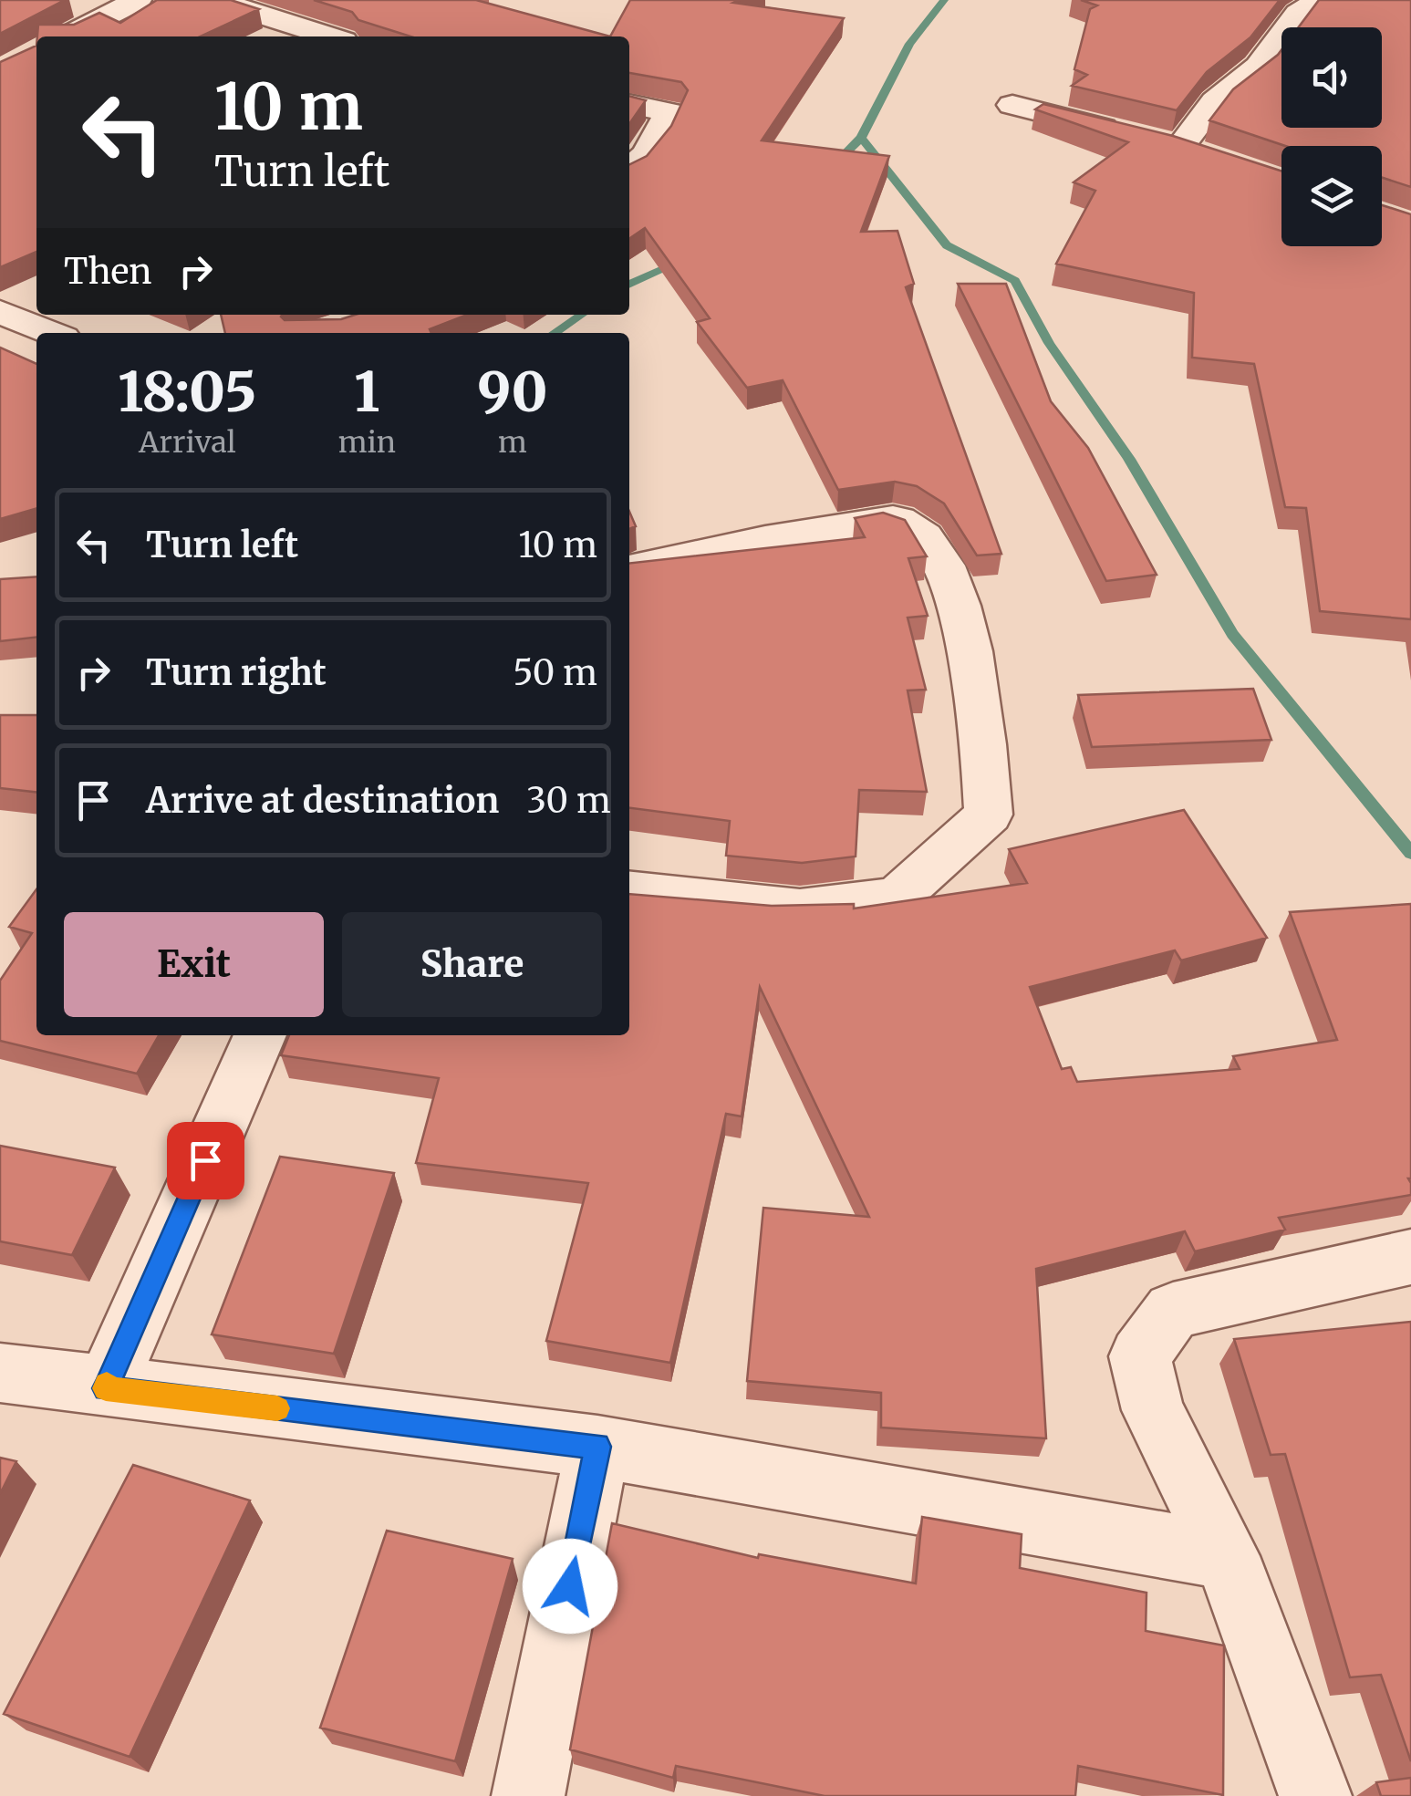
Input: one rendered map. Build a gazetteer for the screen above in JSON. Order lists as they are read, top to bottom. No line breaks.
{"page":{"turn":["10 m","Turn left"],"then":"Then","eta":["18:05","Arrival","1","min","90","m"],"list":[{"name":"Turn left","value":"10 m"},{"name":"Turn right","value":"50 m"},{"name":"Arrive at destination","value":"30 m"}],"buttons":["Exit","Share"]}}
